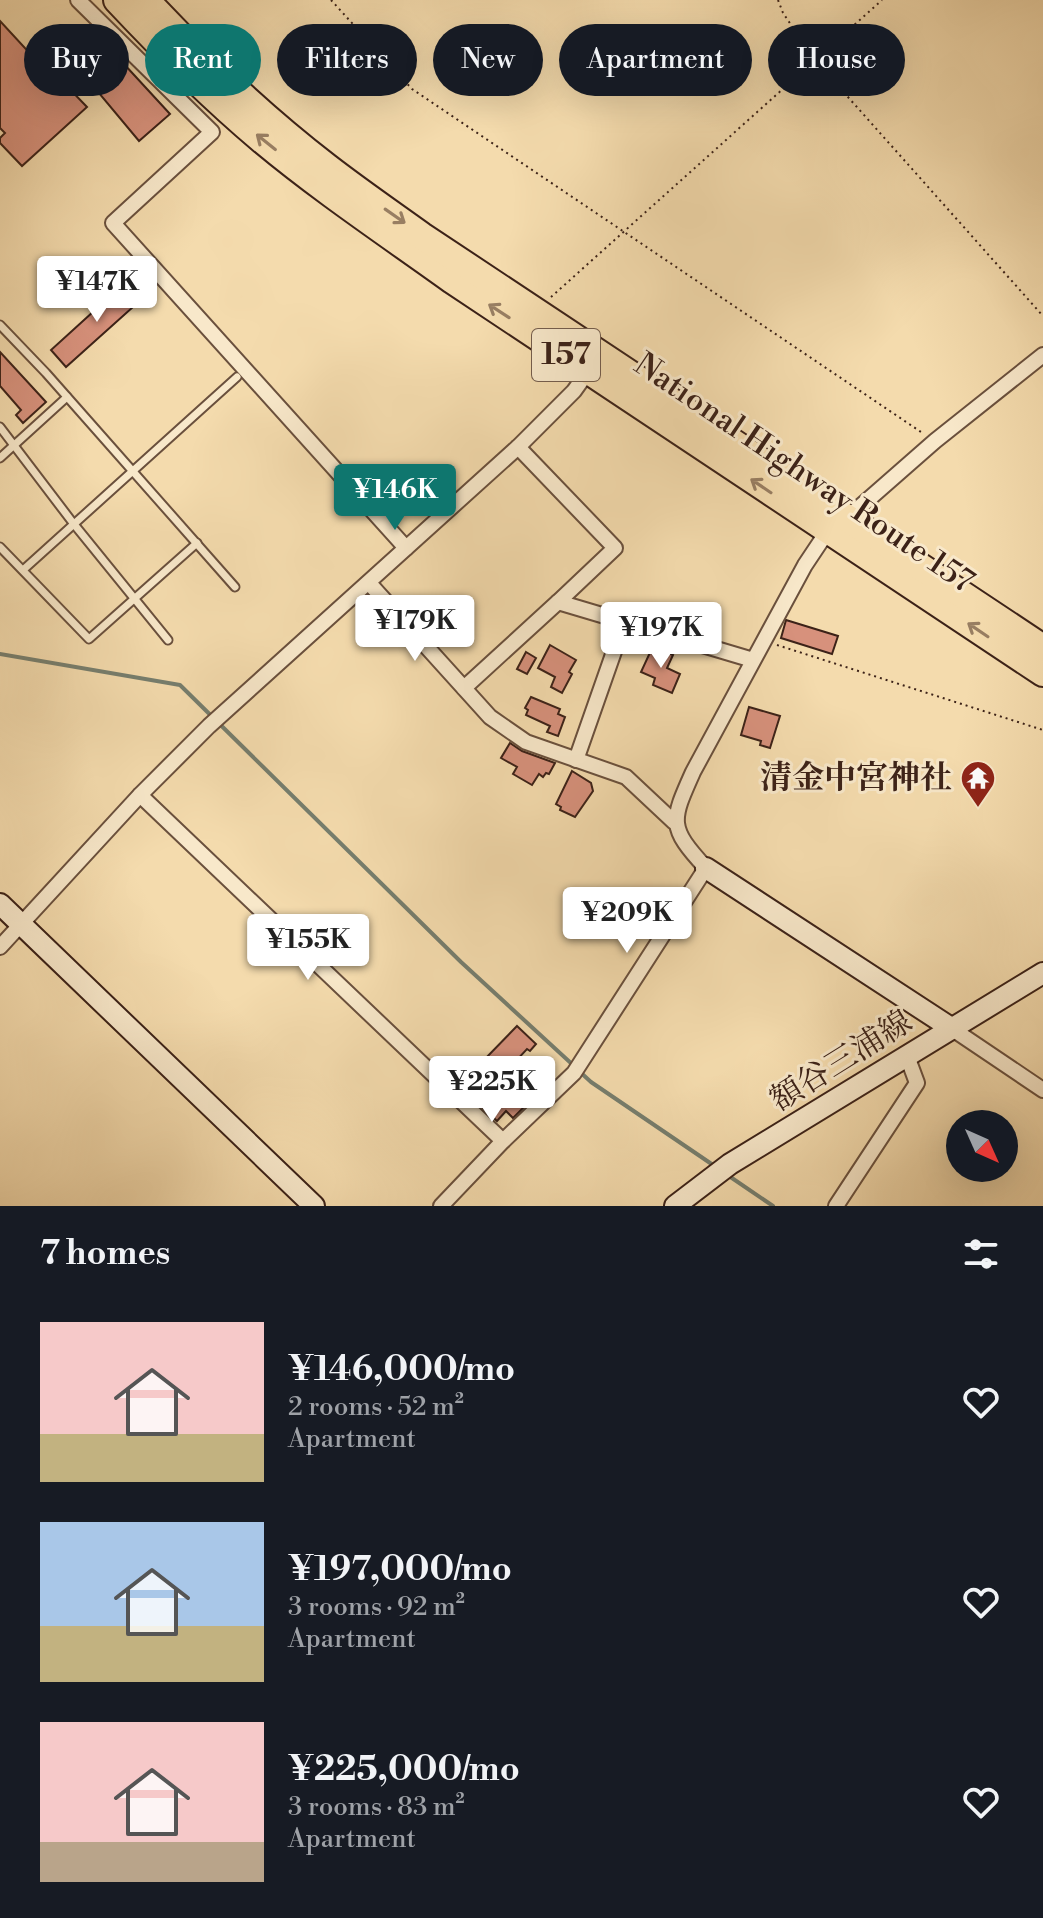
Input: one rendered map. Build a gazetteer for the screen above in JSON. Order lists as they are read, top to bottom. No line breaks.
{"streets":{"highway":["157","National Highway Route 157"],"street":["額谷三浦線"]},"places":{"temple":["清金中宮神社"]},"north":"bottom right","page":{"chip":["Buy","Rent","Filters","New","Apartment","House"],"price":["¥147K","¥146K","¥179K","¥197K","¥209K","¥155K","¥225K"],"heading":"7 homes","list":[{"name":"¥146,000/mo","note":"2 rooms · 52 m² · Apartment"},{"name":"¥197,000/mo","note":"3 rooms · 92 m² · Apartment"},{"name":"¥225,000/mo","note":"3 rooms · 83 m² · Apartment"}]}}
